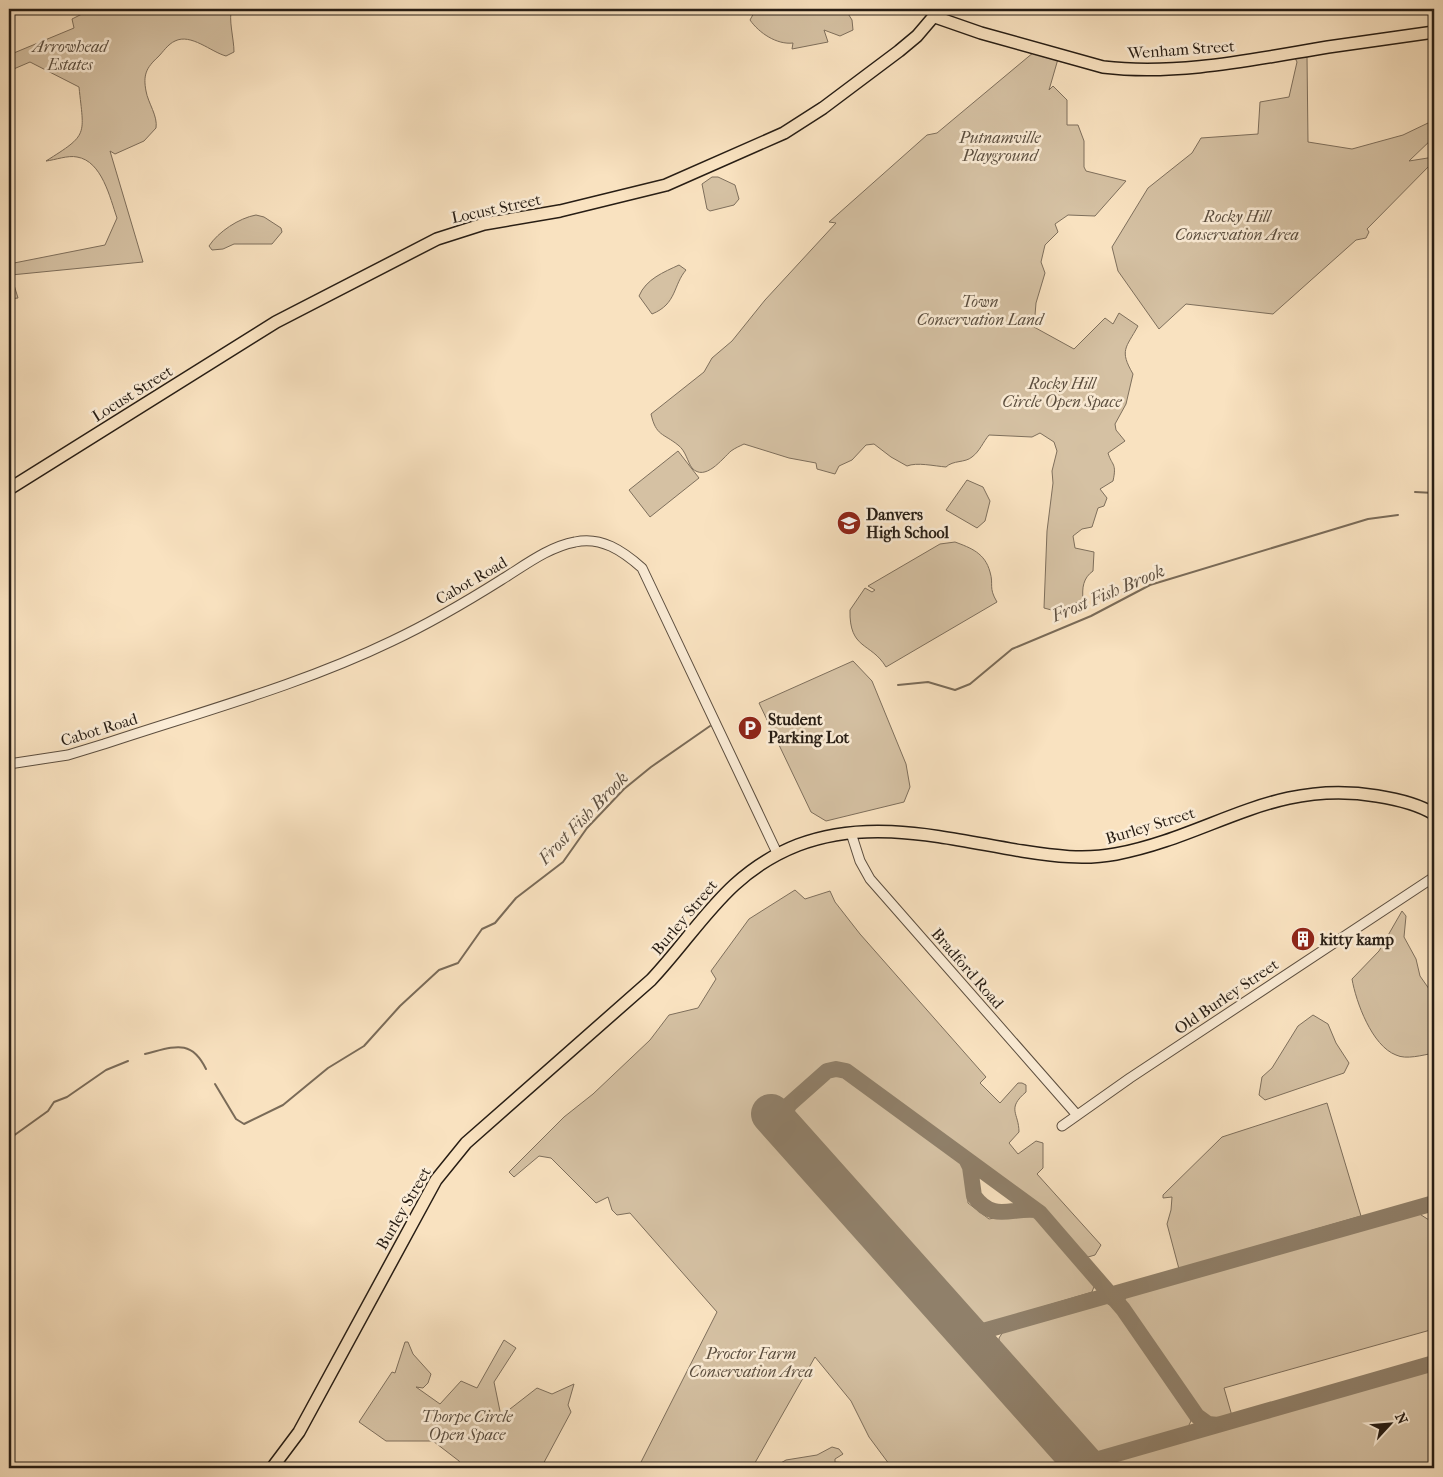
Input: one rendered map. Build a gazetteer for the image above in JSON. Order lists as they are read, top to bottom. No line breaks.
{"streets":{"main road":["Wenham Street","Locust Street","Burley Street"],"street":["Cabot Road","Bradford Road","Old Burley Street"]},"crossings":[["Wenham Street","Locust Street"],["Cabot Road","Burley Street"],["Burley Street","Bradford Road"],["Bradford Road","Old Burley Street"]],"water":["Frost Fish Brook"],"parks":["Arrowhead Estates","Putnamville Playground","Rocky Hill Conservation Area","Town Conservation Land","Rocky Hill Circle Open Space","Proctor Farm Conservation Area","Thorpe Circle Open Space"],"places":{"school or university":["Danvers High School"],"parking":["Student Parking Lot"],"building":["kitty kamp"]},"north":"top right"}
